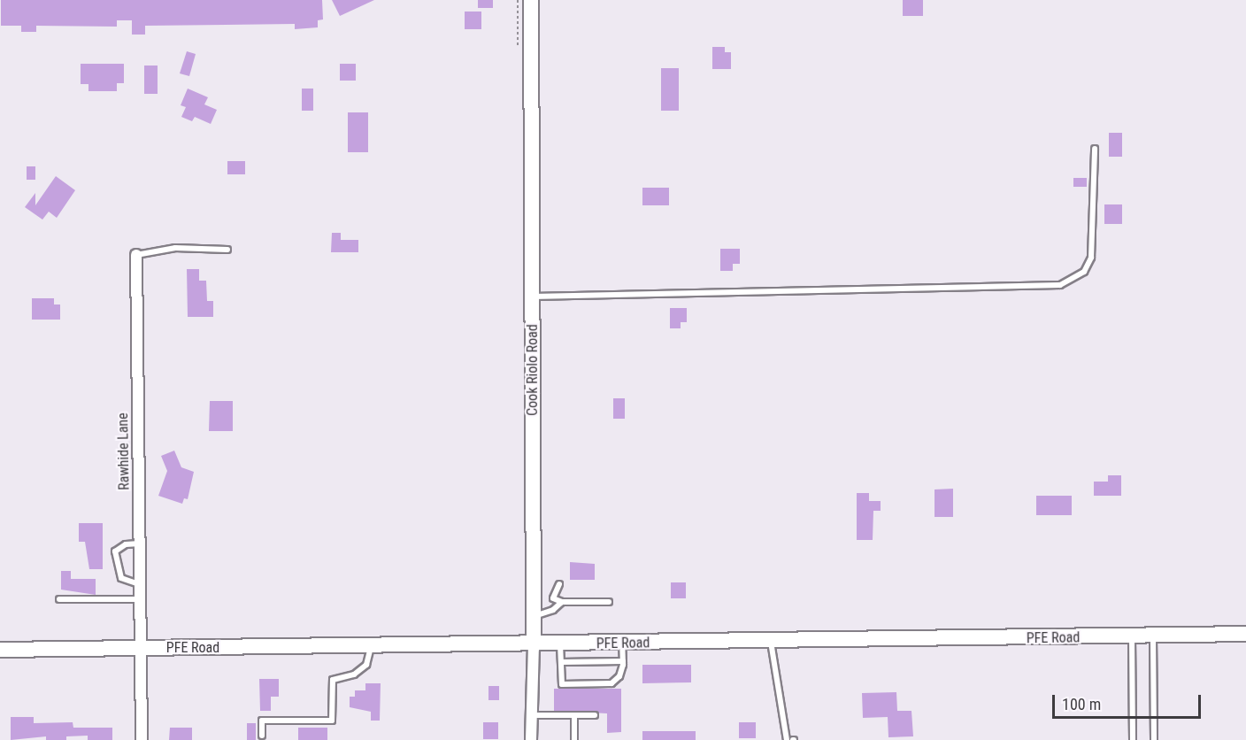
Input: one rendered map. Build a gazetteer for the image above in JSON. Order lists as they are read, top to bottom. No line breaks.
{"streets":{"main road":["Cook Riolo Road","PFE Road"],"street":["Rawhide Lane"]},"crossings":[["Cook Riolo Road","PFE Road"],["Rawhide Lane","PFE Road"]],"scale_bar":"100 m"}
